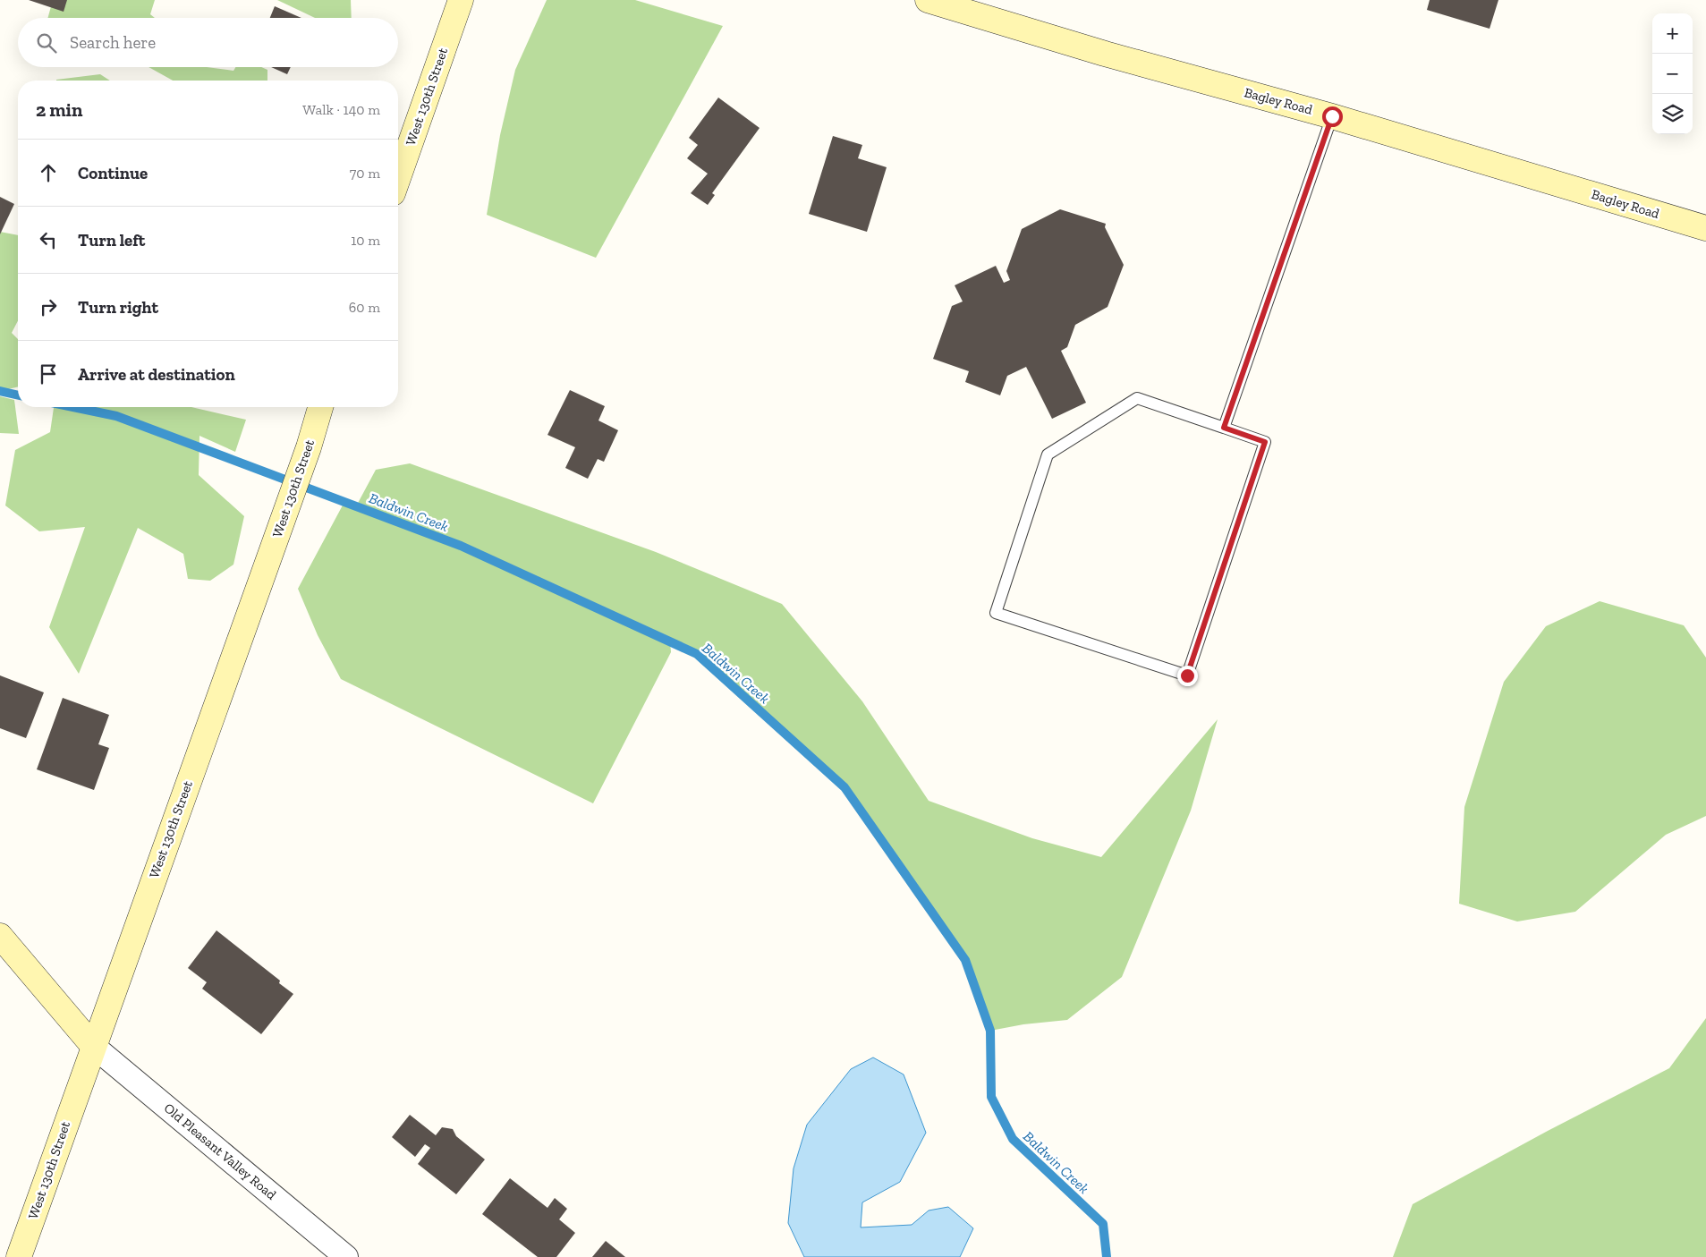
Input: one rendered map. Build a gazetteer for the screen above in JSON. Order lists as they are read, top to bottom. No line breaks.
{"streets":{"main road":["West 130th Street","Bagley Road"],"street":["Old Pleasant Valley Road"]},"crossings":[["West 130th Street","Old Pleasant Valley Road"]],"water":["Baldwin Creek"],"page":{"map_buttons":["+","−"],"search":"Search here","heading":["2 min","Walk · 140 m"],"list":[["Continue","70 m"],["Turn left","10 m"],["Turn right","60 m"],"Arrive at destination"]}}
